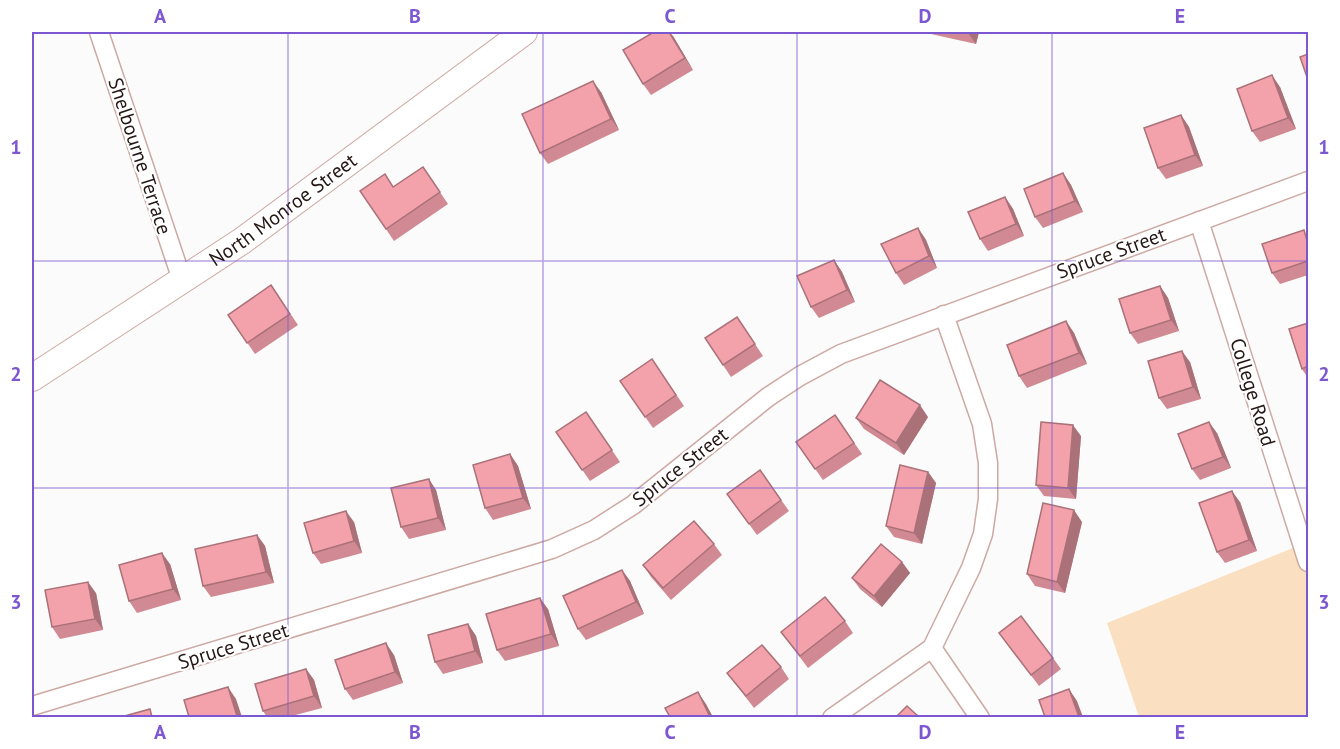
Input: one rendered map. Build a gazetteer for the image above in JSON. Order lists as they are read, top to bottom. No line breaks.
{"streets":{"main road":["North Monroe Street"],"street":["Shelbourne Terrace","Spruce Street","College Road"]},"crossings":[["Shelbourne Terrace","North Monroe Street"],["Spruce Street","College Road"]],"grid":{"columns":["A","B","C","D","E"],"rows":["1","2","3"]}}
